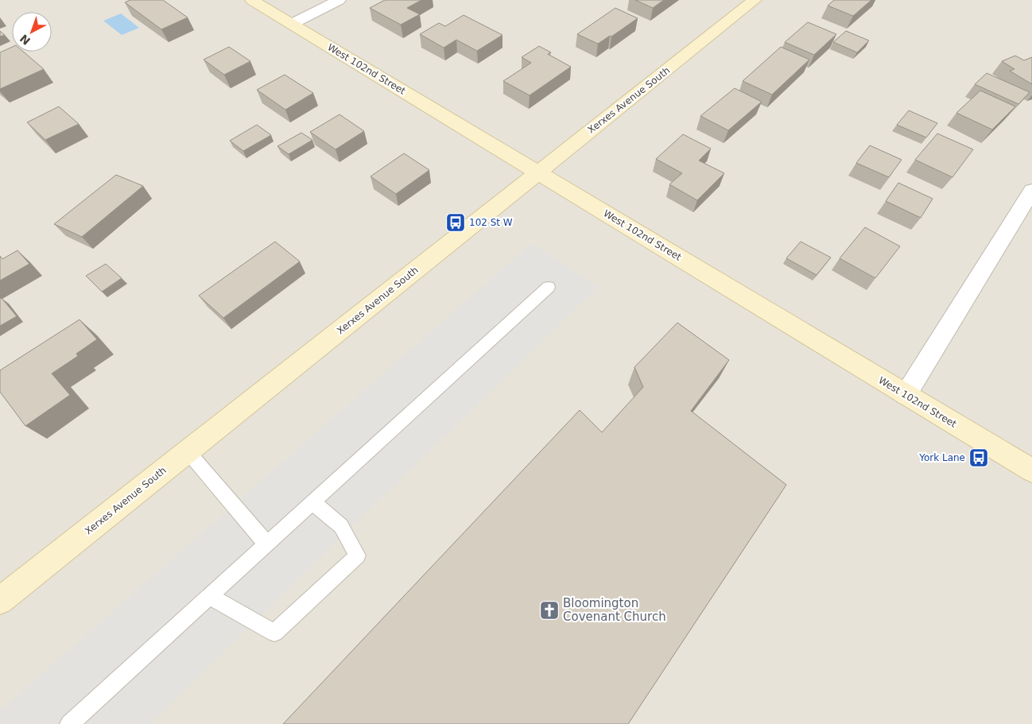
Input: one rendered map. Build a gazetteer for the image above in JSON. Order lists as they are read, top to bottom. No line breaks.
{"streets":{"street":["West 102nd Street","Xerxes Avenue South"]},"crossings":[["West 102nd Street","Xerxes Avenue South"]],"places":{"bus stop":["102 St W","York Lane"],"church":["Bloomington Covenant Church"]},"north":"bottom left"}
